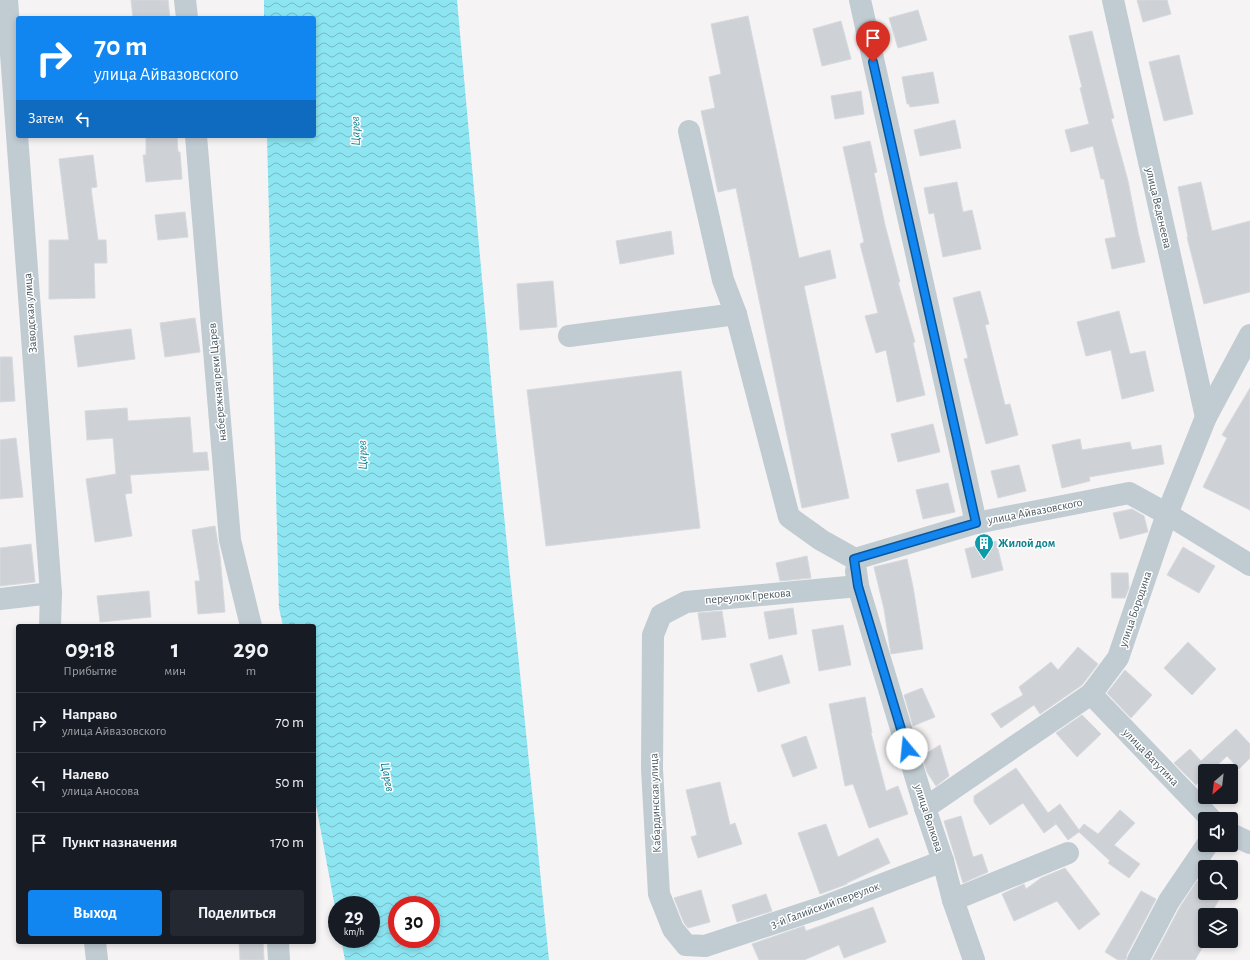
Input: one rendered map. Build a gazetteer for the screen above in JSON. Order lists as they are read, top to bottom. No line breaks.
{"streets":{"street":["улица Веденеева","Заводская улица","набережная реки Царев","улица Айвазовского","переулок Грекова","улица Бородина","улица Ватутина","Кабардинская улица","улица Волкова","3-й Галийский переулок"]},"crossings":[["улица Веденеева","улица Бородина"],["улица Айвазовского","улица Бородина"],["улица Айвазовского","улица Волкова"],["переулок Грекова","Кабардинская улица"],["переулок Грекова","улица Волкова"],["улица Бородина","улица Ватутина"],["улица Бородина","улица Волкова"],["Кабардинская улица","3-й Галийский переулок"],["улица Волкова","3-й Галийский переулок"]],"water":["Царев"],"places":{"building":["Жилой дом"]},"north":"bottom left","page":{"turn":["70 m","улица Айвазовского"],"then":"Затем","eta":["09:18","Прибытие","1","мин","290","m"],"list":[{"name":"Направо","note":"улица Айвазовского","value":"70 m"},{"name":"Налево","note":"улица Аносова","value":"50 m"},{"name":"Пункт назначения","value":"170 m"}],"buttons":["Выход","Поделиться"],"speed":"29 km/h","limit":"30"}}
